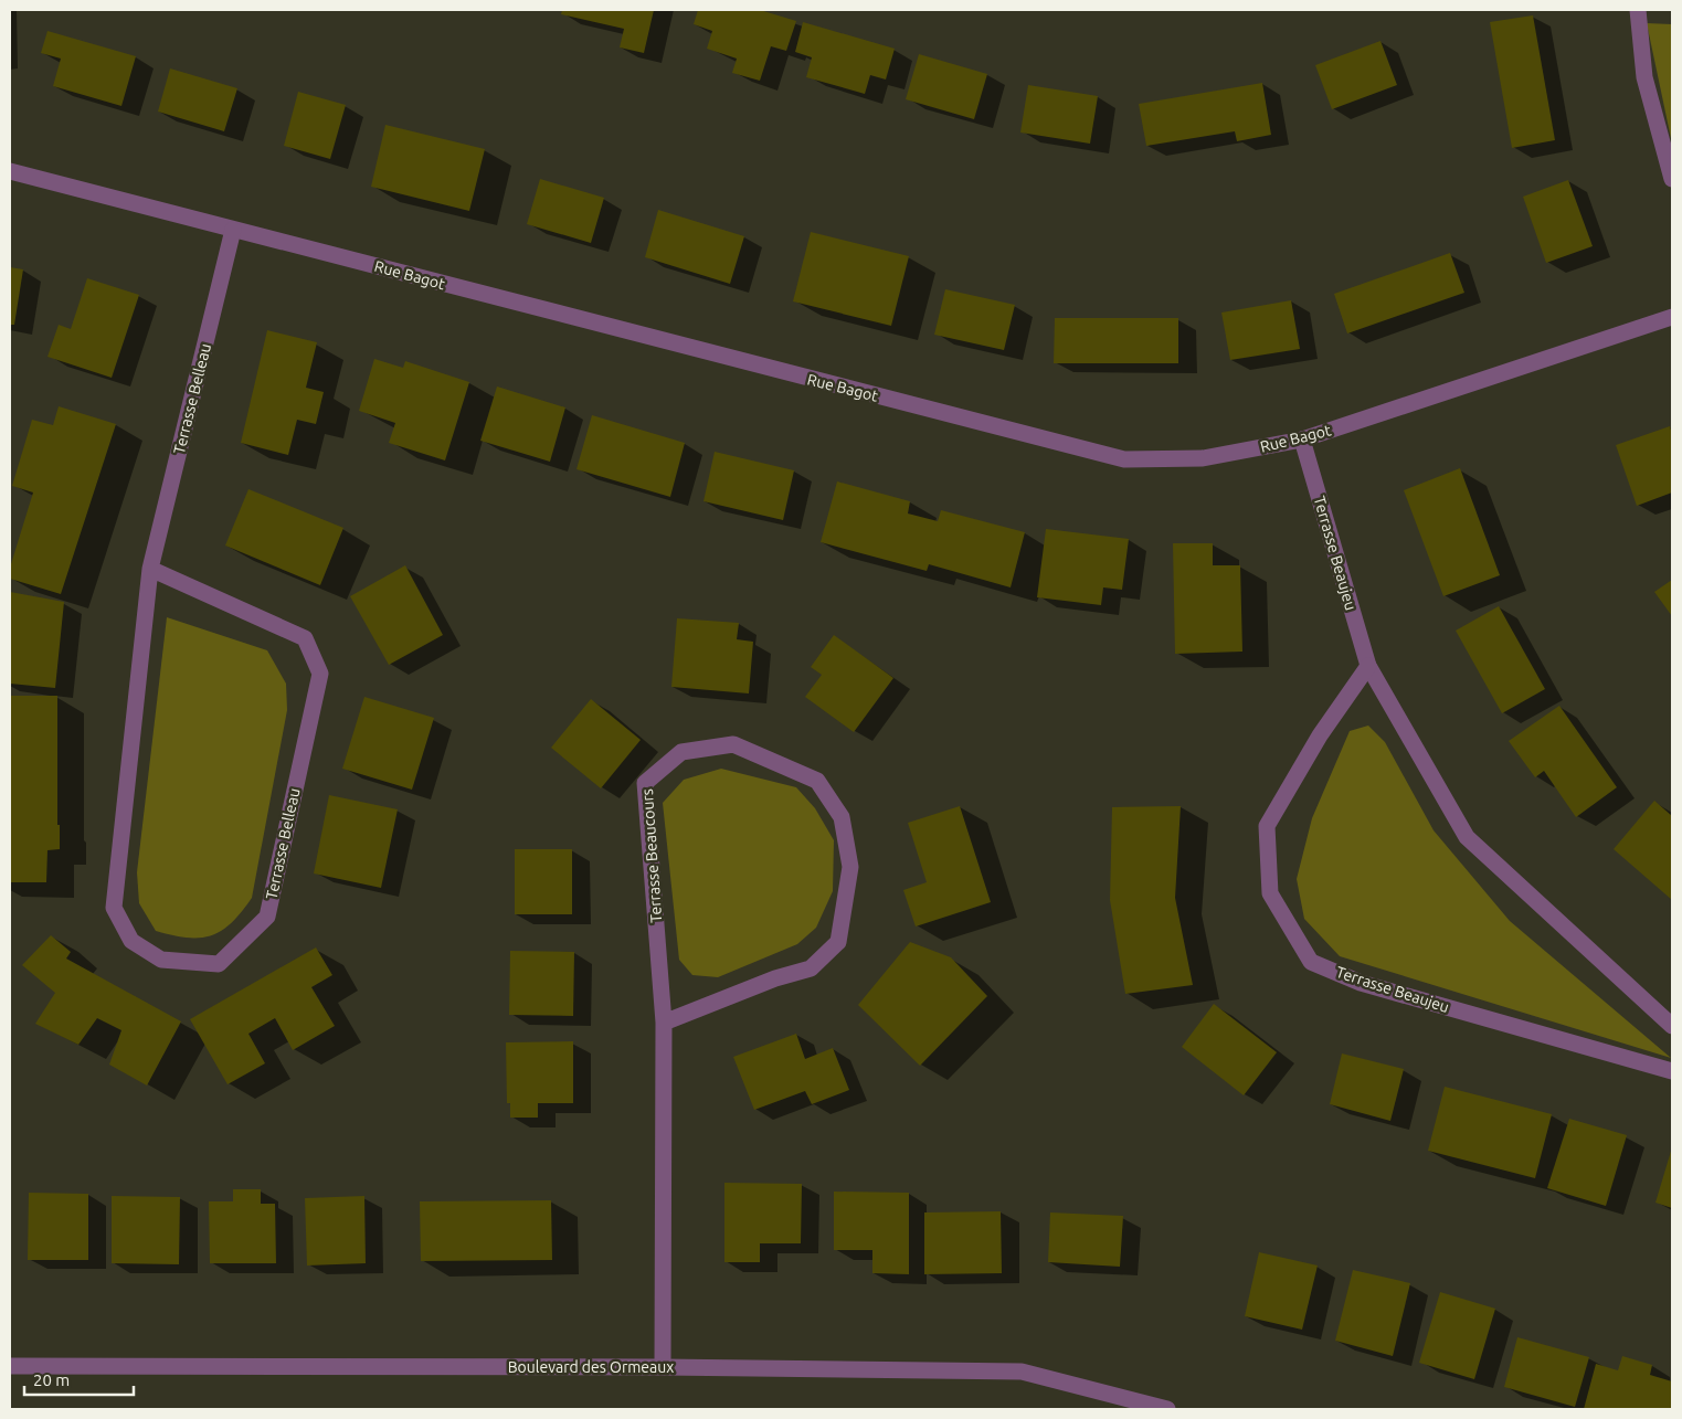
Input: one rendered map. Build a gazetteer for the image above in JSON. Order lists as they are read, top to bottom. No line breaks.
{"streets":{"street":["Rue Bagot","Terrasse Belleau","Terrasse Beaujeu","Terrasse Beaucours","Boulevard des Ormeaux"]},"crossings":[["Rue Bagot","Terrasse Belleau"],["Rue Bagot","Terrasse Beaujeu"],["Terrasse Beaucours","Boulevard des Ormeaux"]],"scale_bar":"20 m"}
